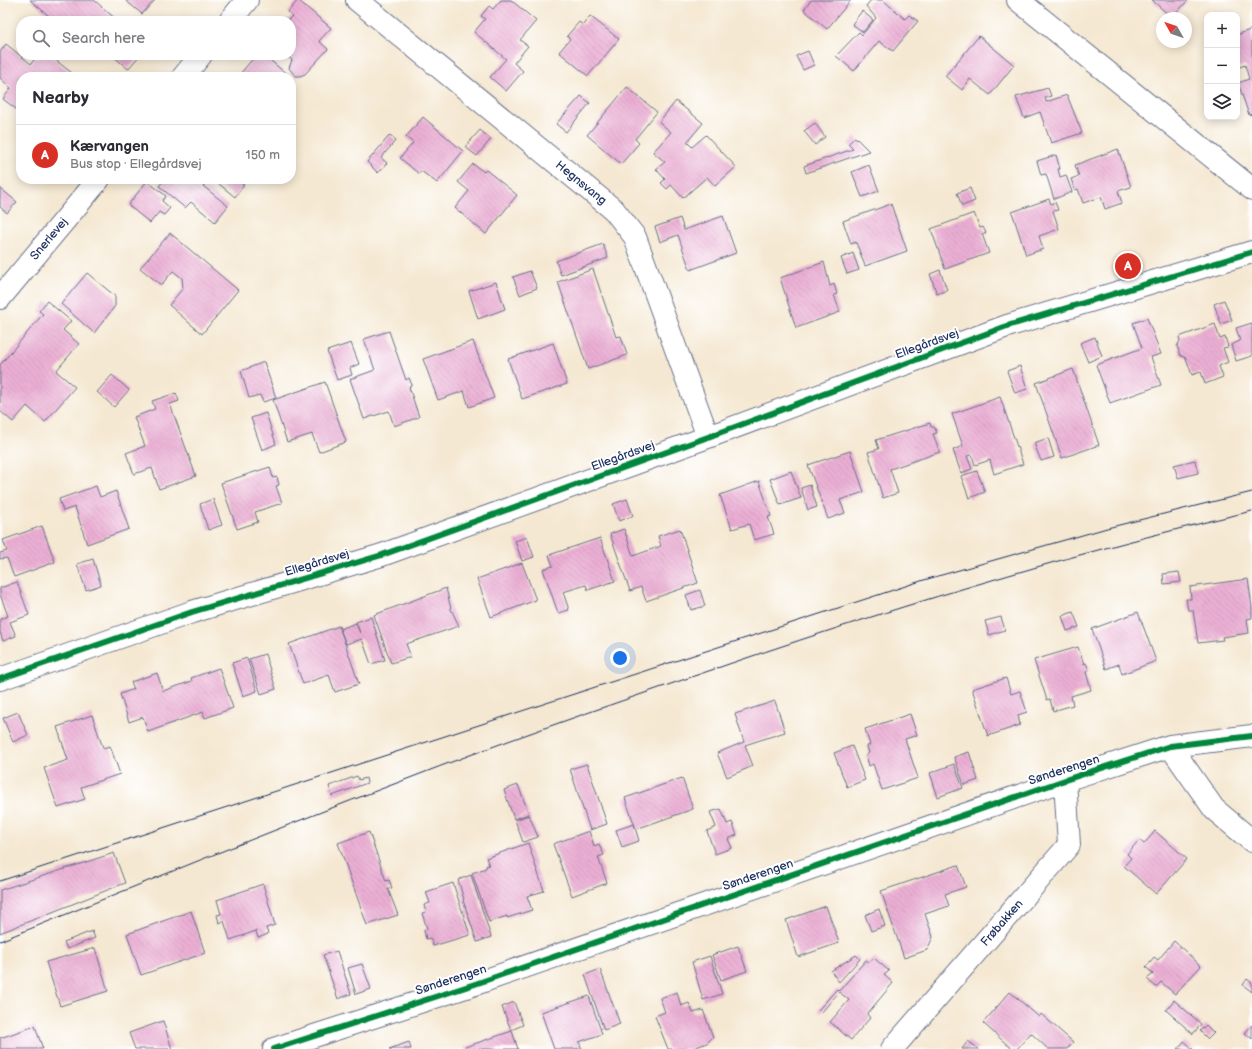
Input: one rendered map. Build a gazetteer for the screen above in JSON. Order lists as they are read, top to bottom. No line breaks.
{"streets":{"street":["Hegnsvang","Snerlevej","Ellegårdsvej","Sønderengen","Frøbakken"]},"crossings":[["Hegnsvang","Ellegårdsvej"],["Sønderengen","Frøbakken"]],"north":"top left","page":{"map_buttons":["+","−"],"search":"Search here","heading":"Nearby","list":[{"mark":"A","name":"Kærvangen","note":"Bus stop · Ellegårdsvej","value":"150 m"}],"pins":"A"}}
